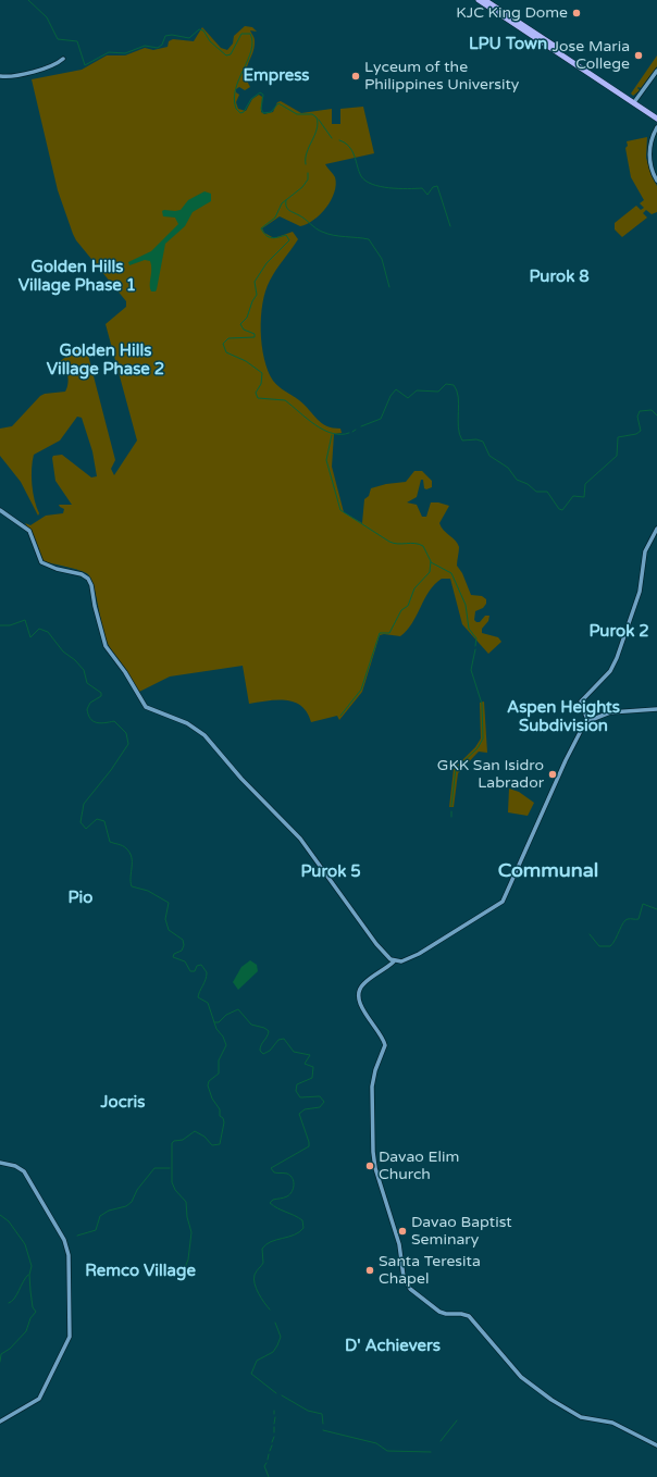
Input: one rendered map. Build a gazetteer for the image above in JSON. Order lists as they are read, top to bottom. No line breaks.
{"districts":["LPU Town","Empress","Golden Hills Village Phase 1","Purok 8","Golden Hills Village Phase 2","Purok 2","Aspen Heights Subdivision","Communal","Purok 5","Pio","Jocris","Remco Village","D' Achievers"],"places":["KJC King Dome","Jose Maria College","Lyceum of the Philippines University","GKK San Isidro Labrador","Davao Elim Church","Davao Baptist Seminary","Santa Teresita Chapel"]}
